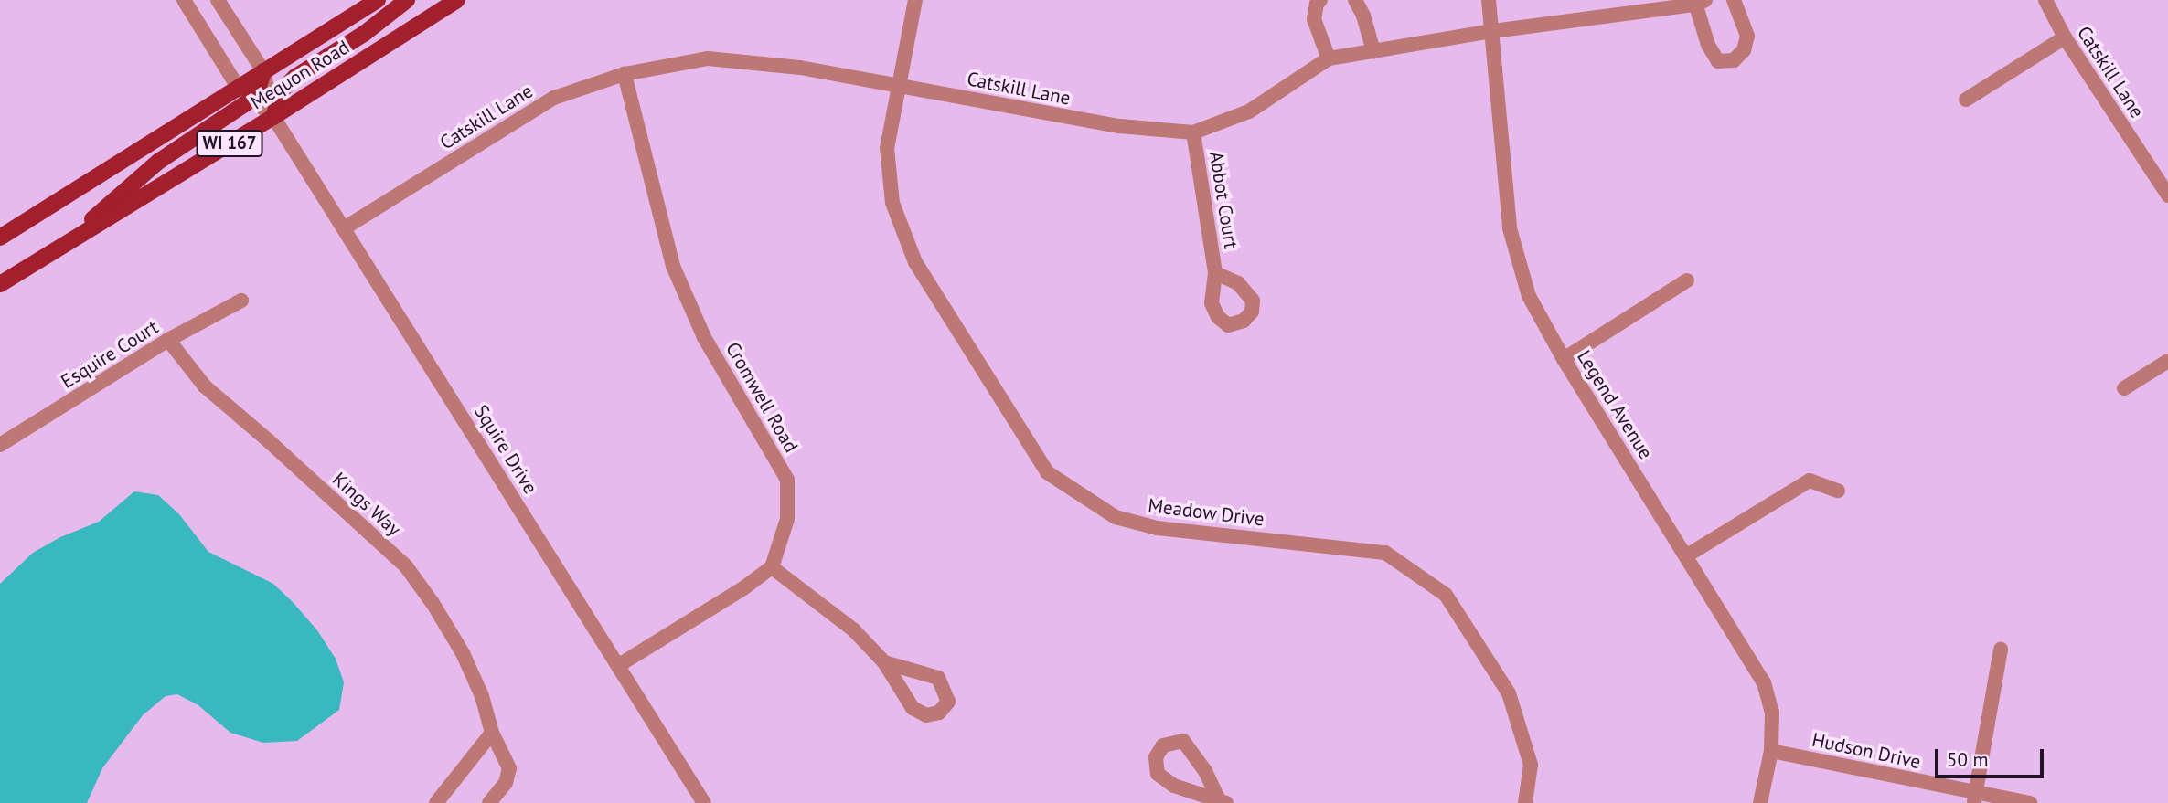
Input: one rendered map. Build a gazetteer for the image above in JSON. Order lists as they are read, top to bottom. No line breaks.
{"streets":{"main road":["Mequon Road","WI 167"],"street":["Catskill Lane","Abbot Court","Esquire Court","Cromwell Road","Legend Avenue","Squire Drive","Kings Way","Meadow Drive","Hudson Drive"]},"crossings":[["Catskill Lane","Abbot Court"],["Catskill Lane","Cromwell Road"],["Catskill Lane","Legend Avenue"],["Catskill Lane","Squire Drive"],["Catskill Lane","Meadow Drive"],["Mequon Road","Squire Drive"],["Esquire Court","Kings Way"],["Legend Avenue","Hudson Drive"]],"scale_bar":"50 m"}
